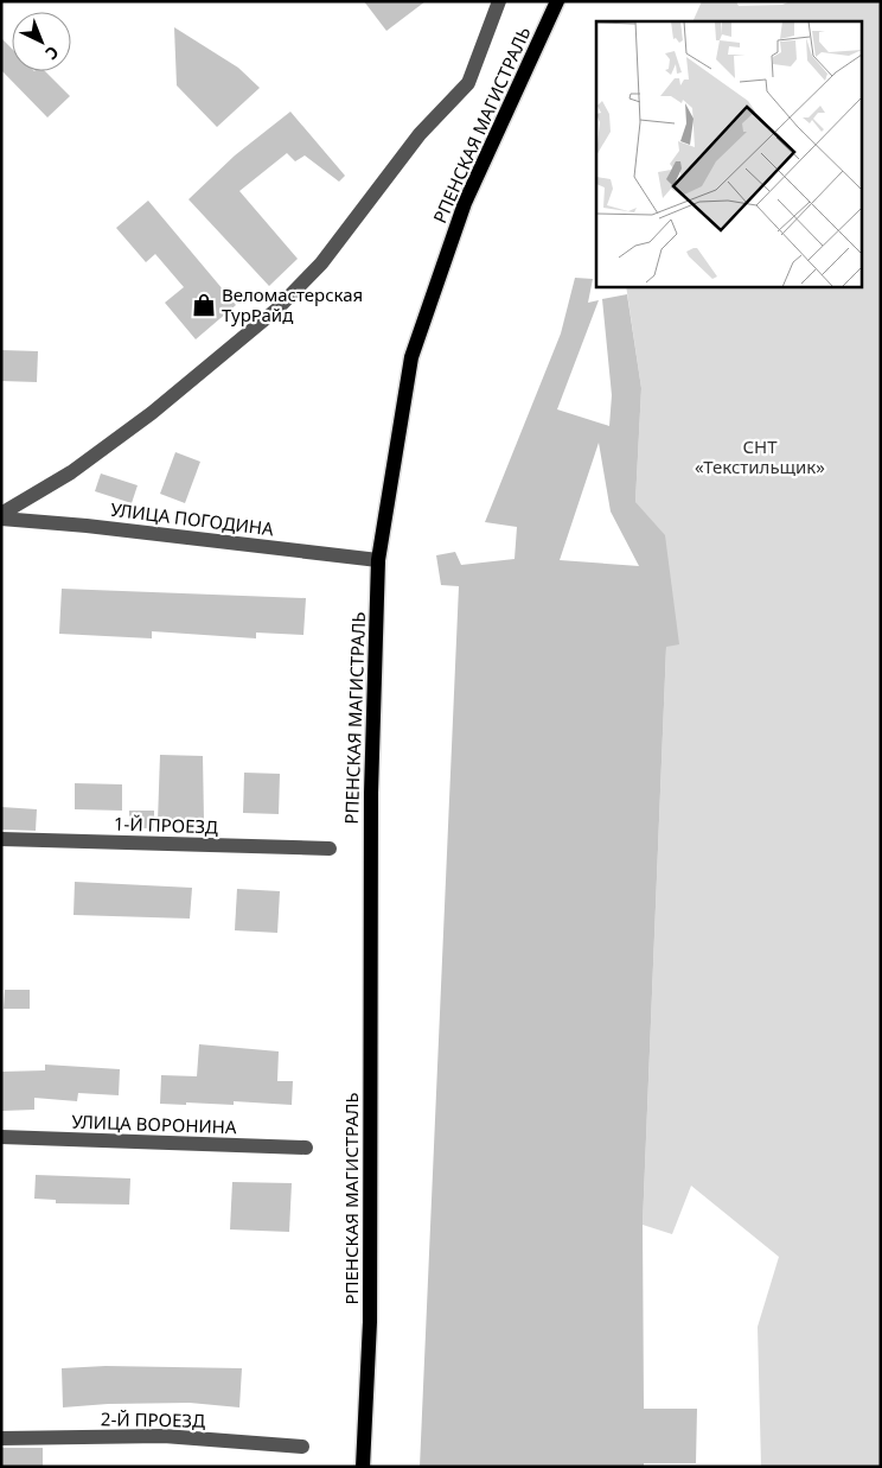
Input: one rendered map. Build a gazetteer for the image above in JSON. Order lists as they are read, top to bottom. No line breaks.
{"streets":{"main road":["РПЕНСКАЯ МАГИСТРАЛЬ"],"street":["УЛИЦА ПОГОДИНА","1-Й ПРОЕЗД","УЛИЦА ВОРОНИНА","2-Й ПРОЕЗД"]},"crossings":[["РПЕНСКАЯ МАГИСТРАЛЬ","УЛИЦА ПОГОДИНА"]],"parks":["СНТ «Текстильщик»"],"places":{"shop":["Веломастерская ТурРайд"]},"north":"bottom right"}
